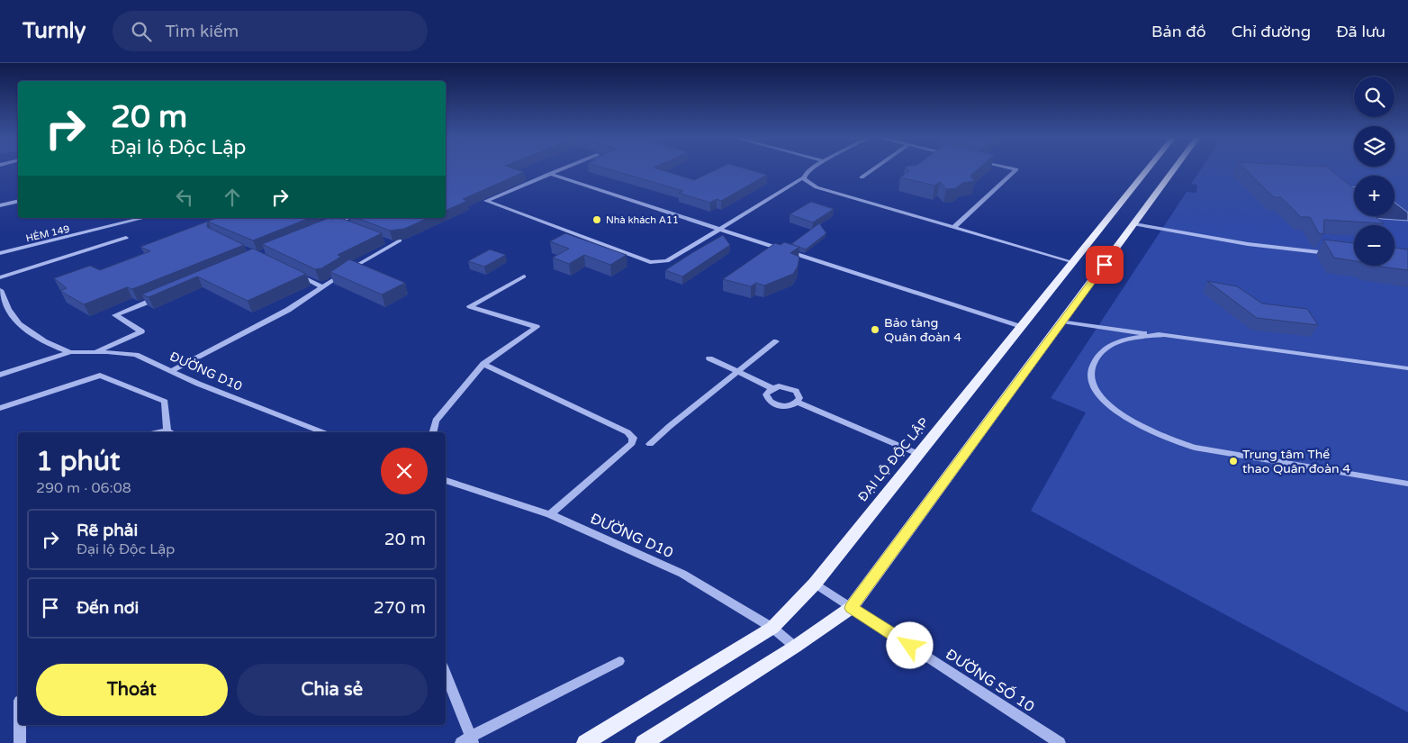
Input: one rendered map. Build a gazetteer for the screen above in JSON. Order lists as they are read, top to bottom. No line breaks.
{"streets":{"main road":["ĐẠI LỘ ĐỘC LẬP"],"street":["HẺM 149","ĐƯỜNG D10","ĐƯỜNG SỐ 10"]},"crossings":[["ĐƯỜNG D10","ĐẠI LỘ ĐỘC LẬP"],["ĐẠI LỘ ĐỘC LẬP","ĐƯỜNG SỐ 10"]],"places":["Nhà khách A11","Bảo tàng Quân đoàn 4","Trung tâm Thể thao Quân đoàn 4"],"page":{"header":"Turnly","search":"Tìm kiếm","nav":["Bản đồ","Chỉ đường","Đã lưu"],"map_buttons":["+","−"],"turn":["20 m","Đại lộ Độc Lập"],"heading":["1 phút","290 m · 06:08"],"list":[{"name":"Rẽ phải","note":"Đại lộ Độc Lập","value":"20 m"},{"name":"Đến nơi","value":"270 m"}],"buttons":["Thoát","Chia sẻ"]}}
